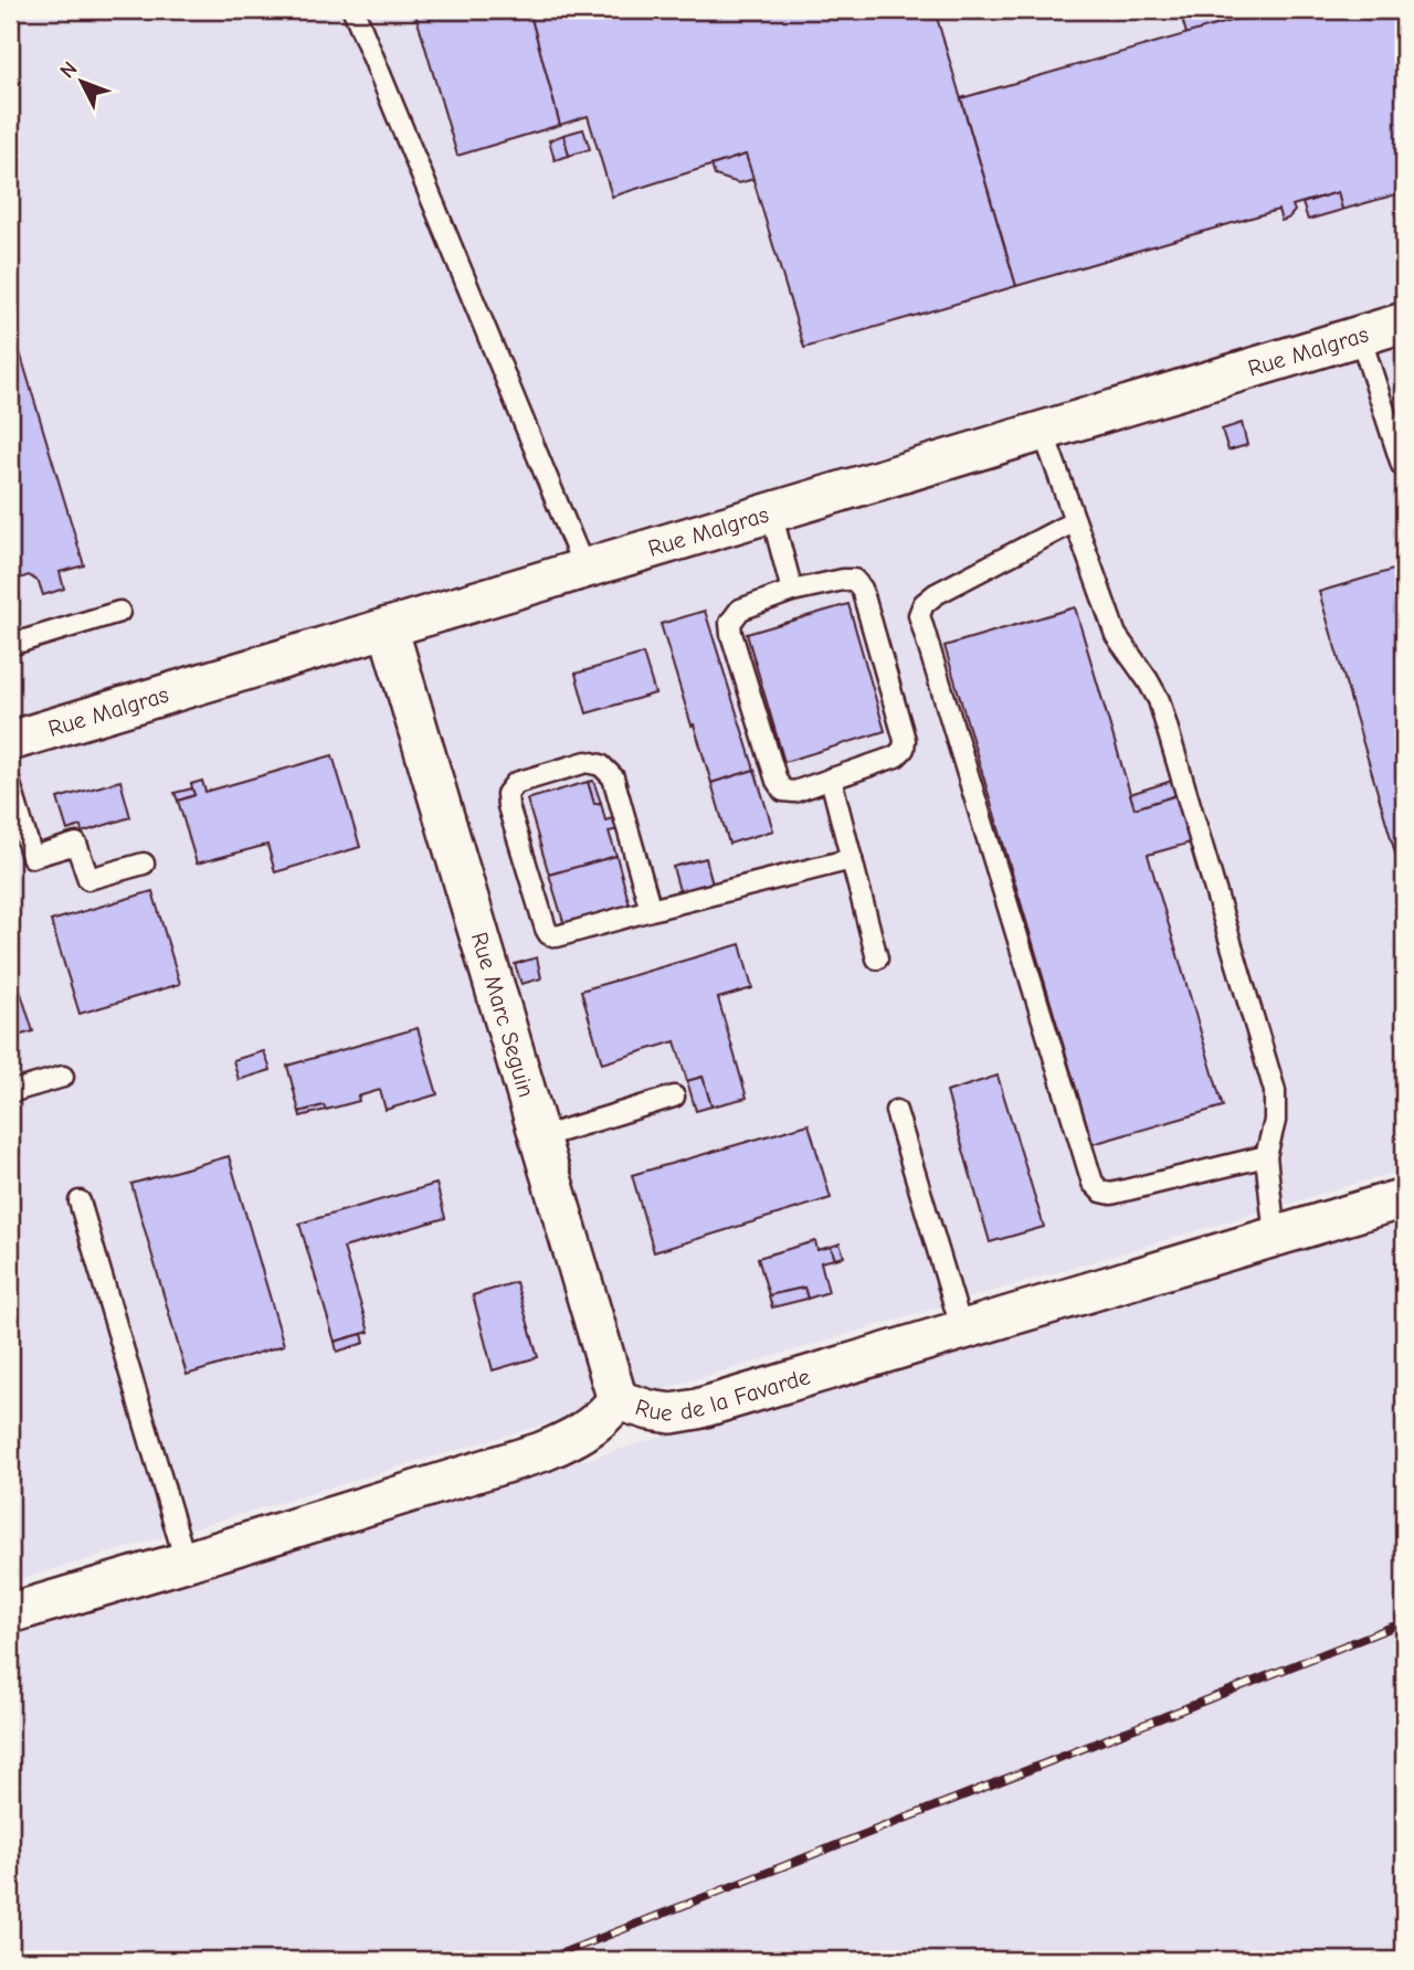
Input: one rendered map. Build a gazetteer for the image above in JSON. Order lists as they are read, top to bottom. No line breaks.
{"streets":{"street":["Rue Malgras","Rue Marc Seguin","Rue de la Favarde"]},"crossings":[["Rue Malgras","Rue Marc Seguin"],["Rue Marc Seguin","Rue de la Favarde"]],"north":"top left"}
